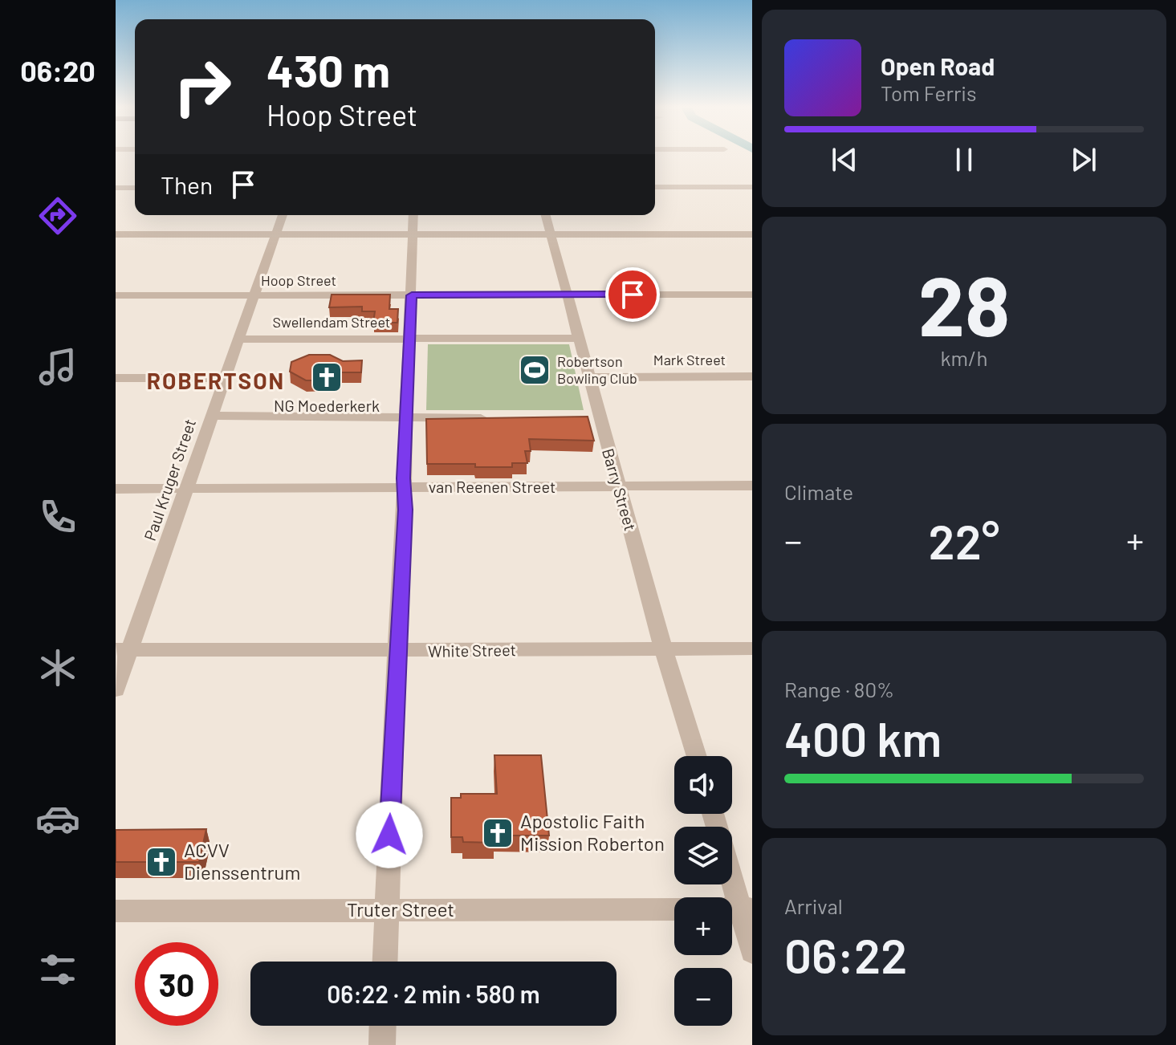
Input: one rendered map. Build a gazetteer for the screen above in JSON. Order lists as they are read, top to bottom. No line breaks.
{"streets":{"street":["Hoop Street","Swellendam Street","Mark Street","Paul Kruger Street","van Reenen Street","Barry Street","White Street","Truter Street"]},"crossings":[["Hoop Street","Paul Kruger Street"],["Hoop Street","Barry Street"],["Swellendam Street","Paul Kruger Street"],["Swellendam Street","Barry Street"],["Mark Street","Barry Street"],["Paul Kruger Street","van Reenen Street"],["Paul Kruger Street","White Street"],["van Reenen Street","Barry Street"],["Barry Street","White Street"]],"districts":["ROBERTSON"],"places":{"sports":["Robertson Bowling Club"],"church":["NG Moederkerk","Apostolic Faith Mission Roberton","ACVV Dienssentrum"]},"page":{"tabs":"06:20","turn":["430 m","Hoop Street"],"song":["Open Road","Tom Ferris"],"then":"Then","tile":[["28","km/h"],"Climate",["Range · 80%","400 km"],["Arrival","06:22"]],"heat":["−","22°","+"],"map_buttons":["+","−"],"limit":"30","trip":"06:22 · 2 min · 580 m"}}
